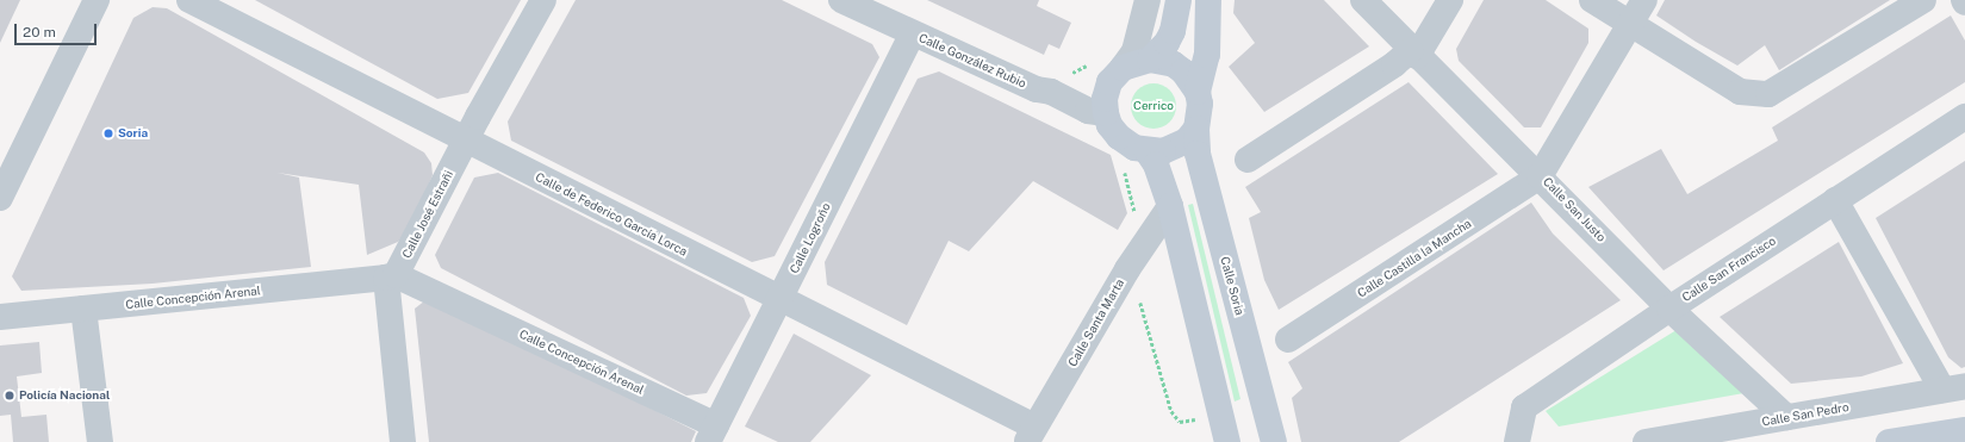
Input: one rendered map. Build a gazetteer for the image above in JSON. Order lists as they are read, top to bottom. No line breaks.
{"streets":{"main road":["Calle Soria"],"street":["Calle González Rubio","Calle San Justo","Calle José Estrañi","Calle de Federico García Lorca","Calle Logroño","Calle Castilla la Mancha","Calle San Francisco","Calle Concepción Arenal","Calle Santa Marta","Calle San Pedro"]},"crossings":[["Calle González Rubio","Calle Logroño"],["Calle González Rubio","Calle Soria"],["Calle San Justo","Calle Castilla la Mancha"],["Calle San Justo","Calle San Francisco"],["Calle San Justo","Calle San Pedro"],["Calle José Estrañi","Calle de Federico García Lorca"],["Calle José Estrañi","Calle Concepción Arenal"],["Calle de Federico García Lorca","Calle Logroño"],["Calle de Federico García Lorca","Calle Santa Marta"],["Calle Logroño","Calle Concepción Arenal"]],"parks":["Cerrico"],"places":["Soria","Policía Nacional"],"scale_bar":"20 m"}
